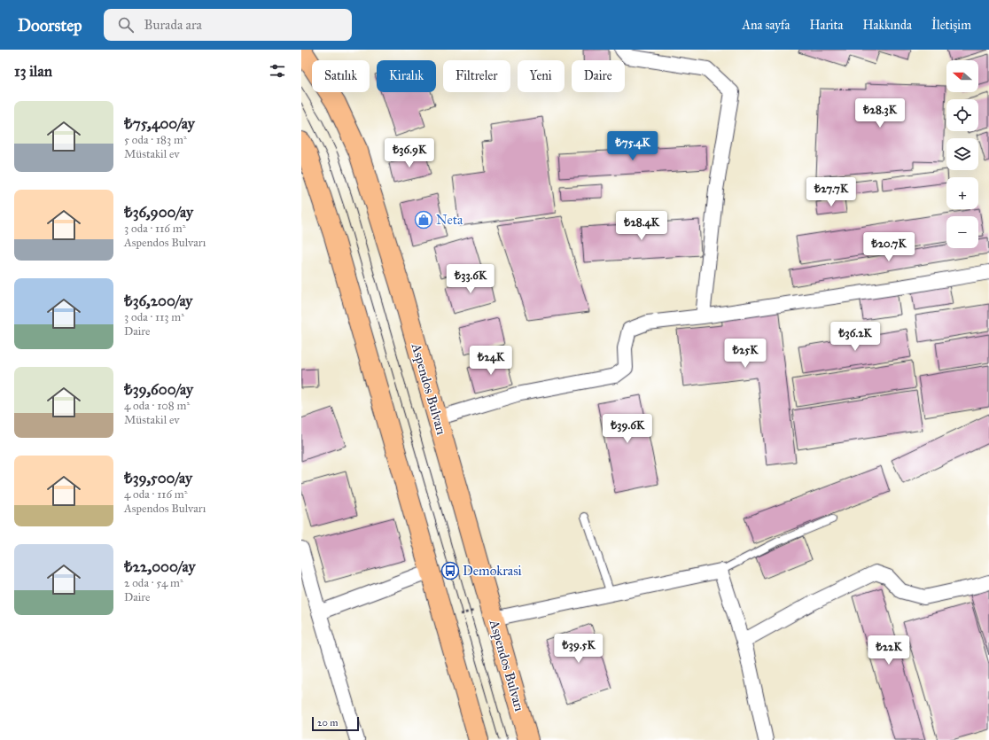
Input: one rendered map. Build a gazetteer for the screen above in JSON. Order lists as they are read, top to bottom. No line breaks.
{"streets":{"main road":["Aspendos Bulvarı"]},"places":{"shop":["Neta"],"bus stop":["Demokrasi"]},"scale_bar":"20 m","north":"left","page":{"header":"Doorstep","search":"Burada ara","nav":["Ana sayfa","Harita","Hakkında","İletişim"],"heading":"13 ilan","map_buttons":["+","−"],"chip":["Satılık","Kiralık","Filtreler","Yeni","Daire"],"list":[{"name":"₺75,400/ay","note":"5 oda · 183 m² · Müstakil ev"},{"name":"₺36,900/ay","note":"3 oda · 116 m² · Aspendos Bulvarı"},{"name":"₺36,200/ay","note":"3 oda · 113 m² · Daire"},{"name":"₺39,600/ay","note":"4 oda · 108 m² · Müstakil ev"},{"name":"₺39,500/ay","note":"4 oda · 116 m² · Aspendos Bulvarı"},{"name":"₺22,000/ay","note":"2 oda · 54 m² · Daire"}],"price":["₺28.3K","₺75.4K","₺36.9K","₺27.7K","₺28.4K","₺20.7K","₺33.6K","₺36.2K","₺25K","₺24K","₺39.6K","₺39.5K","₺22K"],"scale":"20 m"}}
